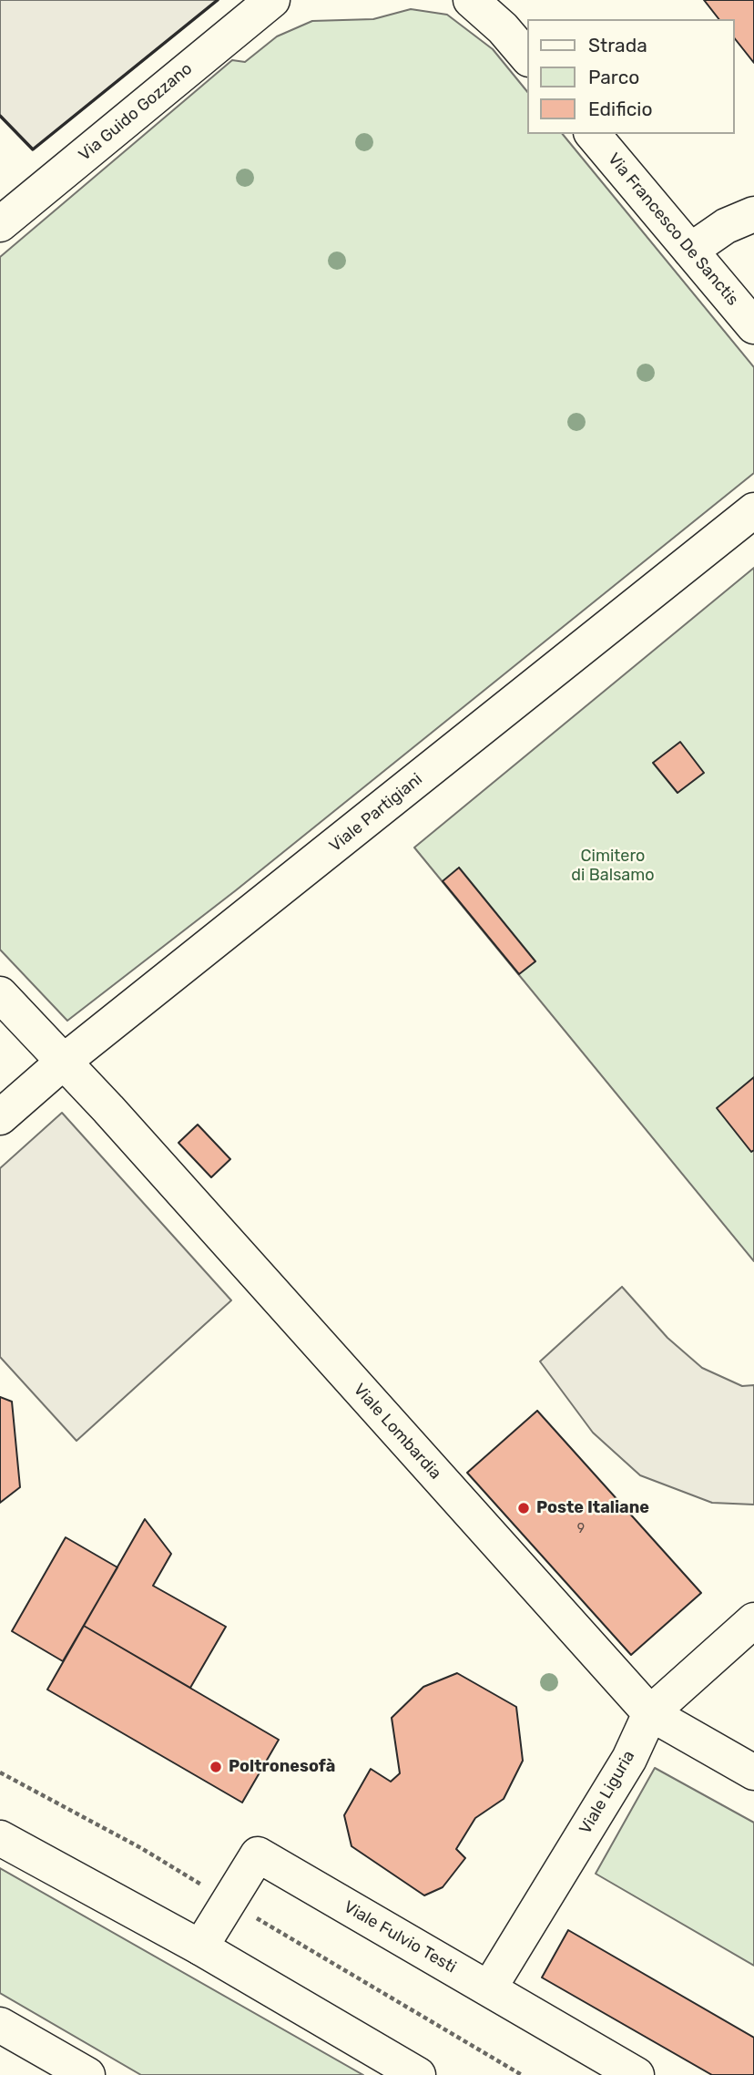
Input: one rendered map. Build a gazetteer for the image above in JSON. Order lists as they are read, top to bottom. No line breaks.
{"streets":{"main road":["Via Guido Gozzano","Via Francesco De Sanctis","Viale Partigiani","Viale Lombardia","Viale Liguria","Viale Fulvio Testi"]},"crossings":[["Viale Partigiani","Viale Lombardia"],["Viale Lombardia","Viale Liguria"],["Viale Liguria","Viale Fulvio Testi"]],"parks":["Cimitero di Balsamo"],"places":["Poste Italiane","Poltronesofà"],"house_numbers":["9"],"legend":["Strada","Parco","Edificio"]}
